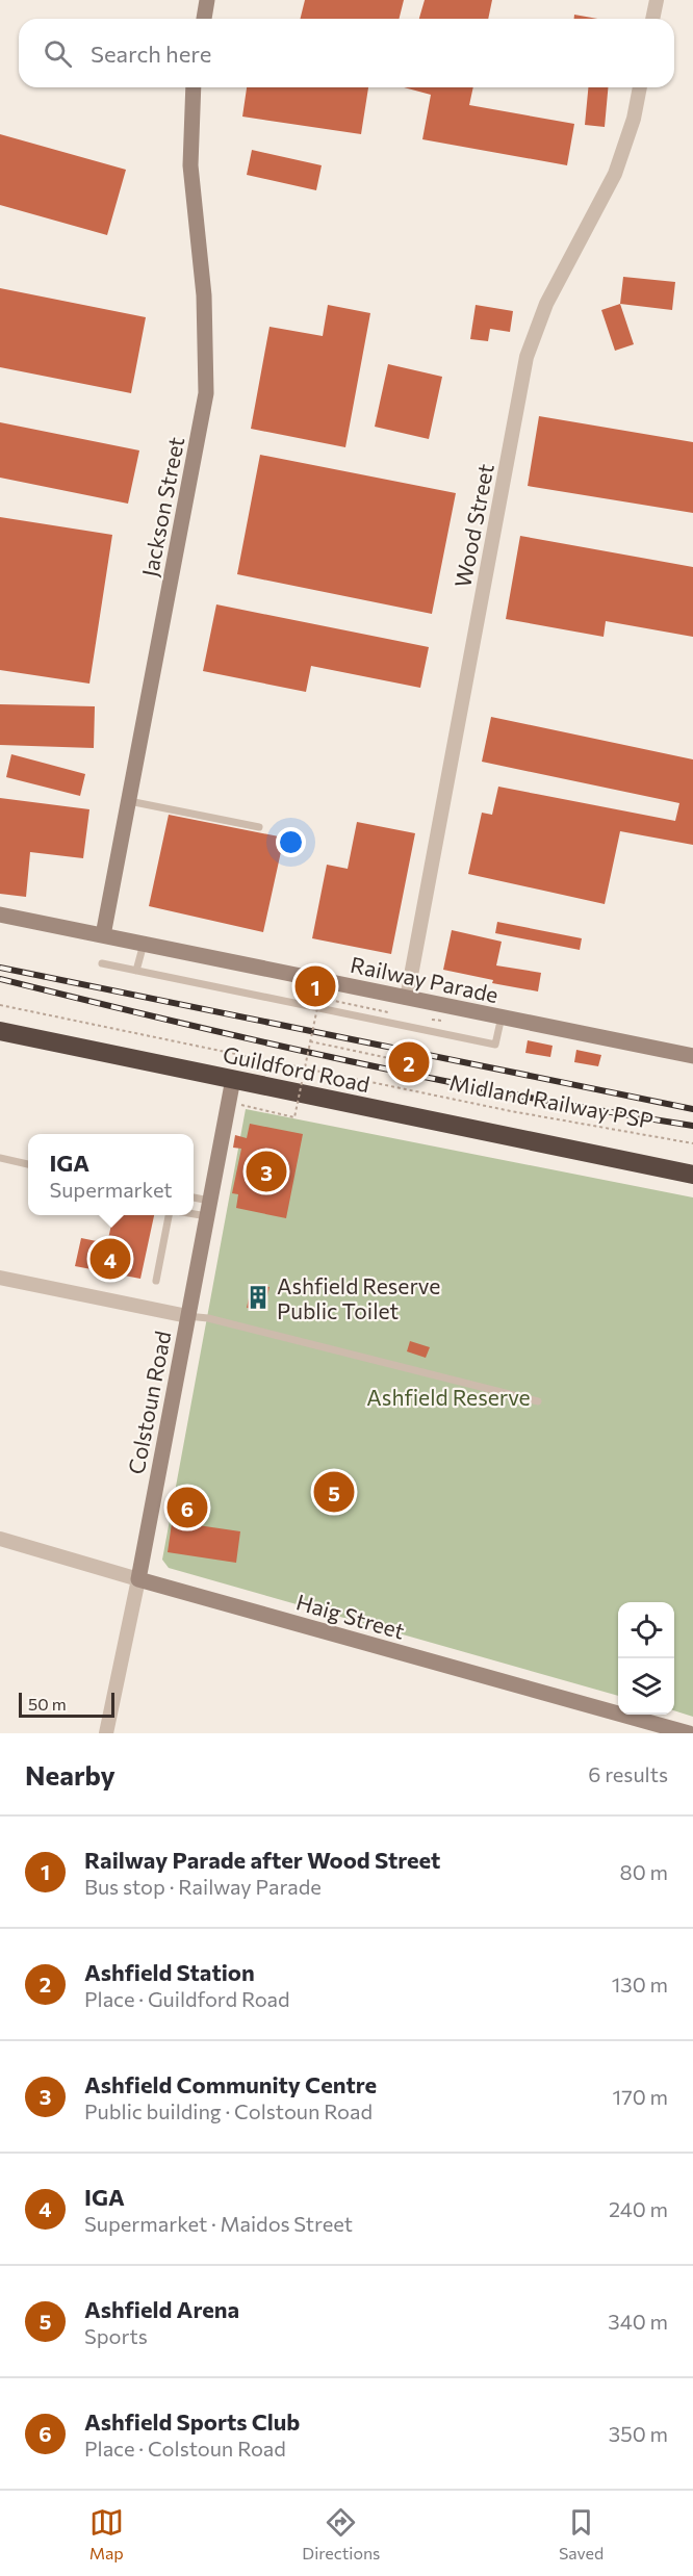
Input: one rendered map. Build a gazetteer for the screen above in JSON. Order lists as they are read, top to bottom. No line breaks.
{"streets":{"highway":["Guildford Road"],"street":["Jackson Street","Wood Street","Railway Parade","Colstoun Road","Haig Street"],"path":["Midland Railway PSP"]},"crossings":[["Jackson Street","Railway Parade"],["Wood Street","Railway Parade"],["Guildford Road","Colstoun Road"],["Colstoun Road","Haig Street"]],"parks":["Ashfield Reserve"],"places":{"building":["Ashfield Reserve Public Toilet"]},"scale_bar":"50 m","page":{"search":"Search here","pins":["1","2","3","4","5","6"],"popup":["IGA","Supermarket"],"scale":"50 m","heading":["Nearby","6 results"],"list":[{"mark":"1","name":"Railway Parade after Wood Street","note":"Bus stop · Railway Parade","value":"80 m"},{"mark":"2","name":"Ashfield Station","note":"Place · Guildford Road","value":"130 m"},{"mark":"3","name":"Ashfield Community Centre","note":"Public building · Colstoun Road","value":"170 m"},{"mark":"4","name":"IGA","note":"Supermarket · Maidos Street","value":"240 m"},{"mark":"5","name":"Ashfield Arena","note":"Sports","value":"340 m"},{"mark":"6","name":"Ashfield Sports Club","note":"Place · Colstoun Road","value":"350 m"}],"nav":["Map","Directions","Saved"]}}
